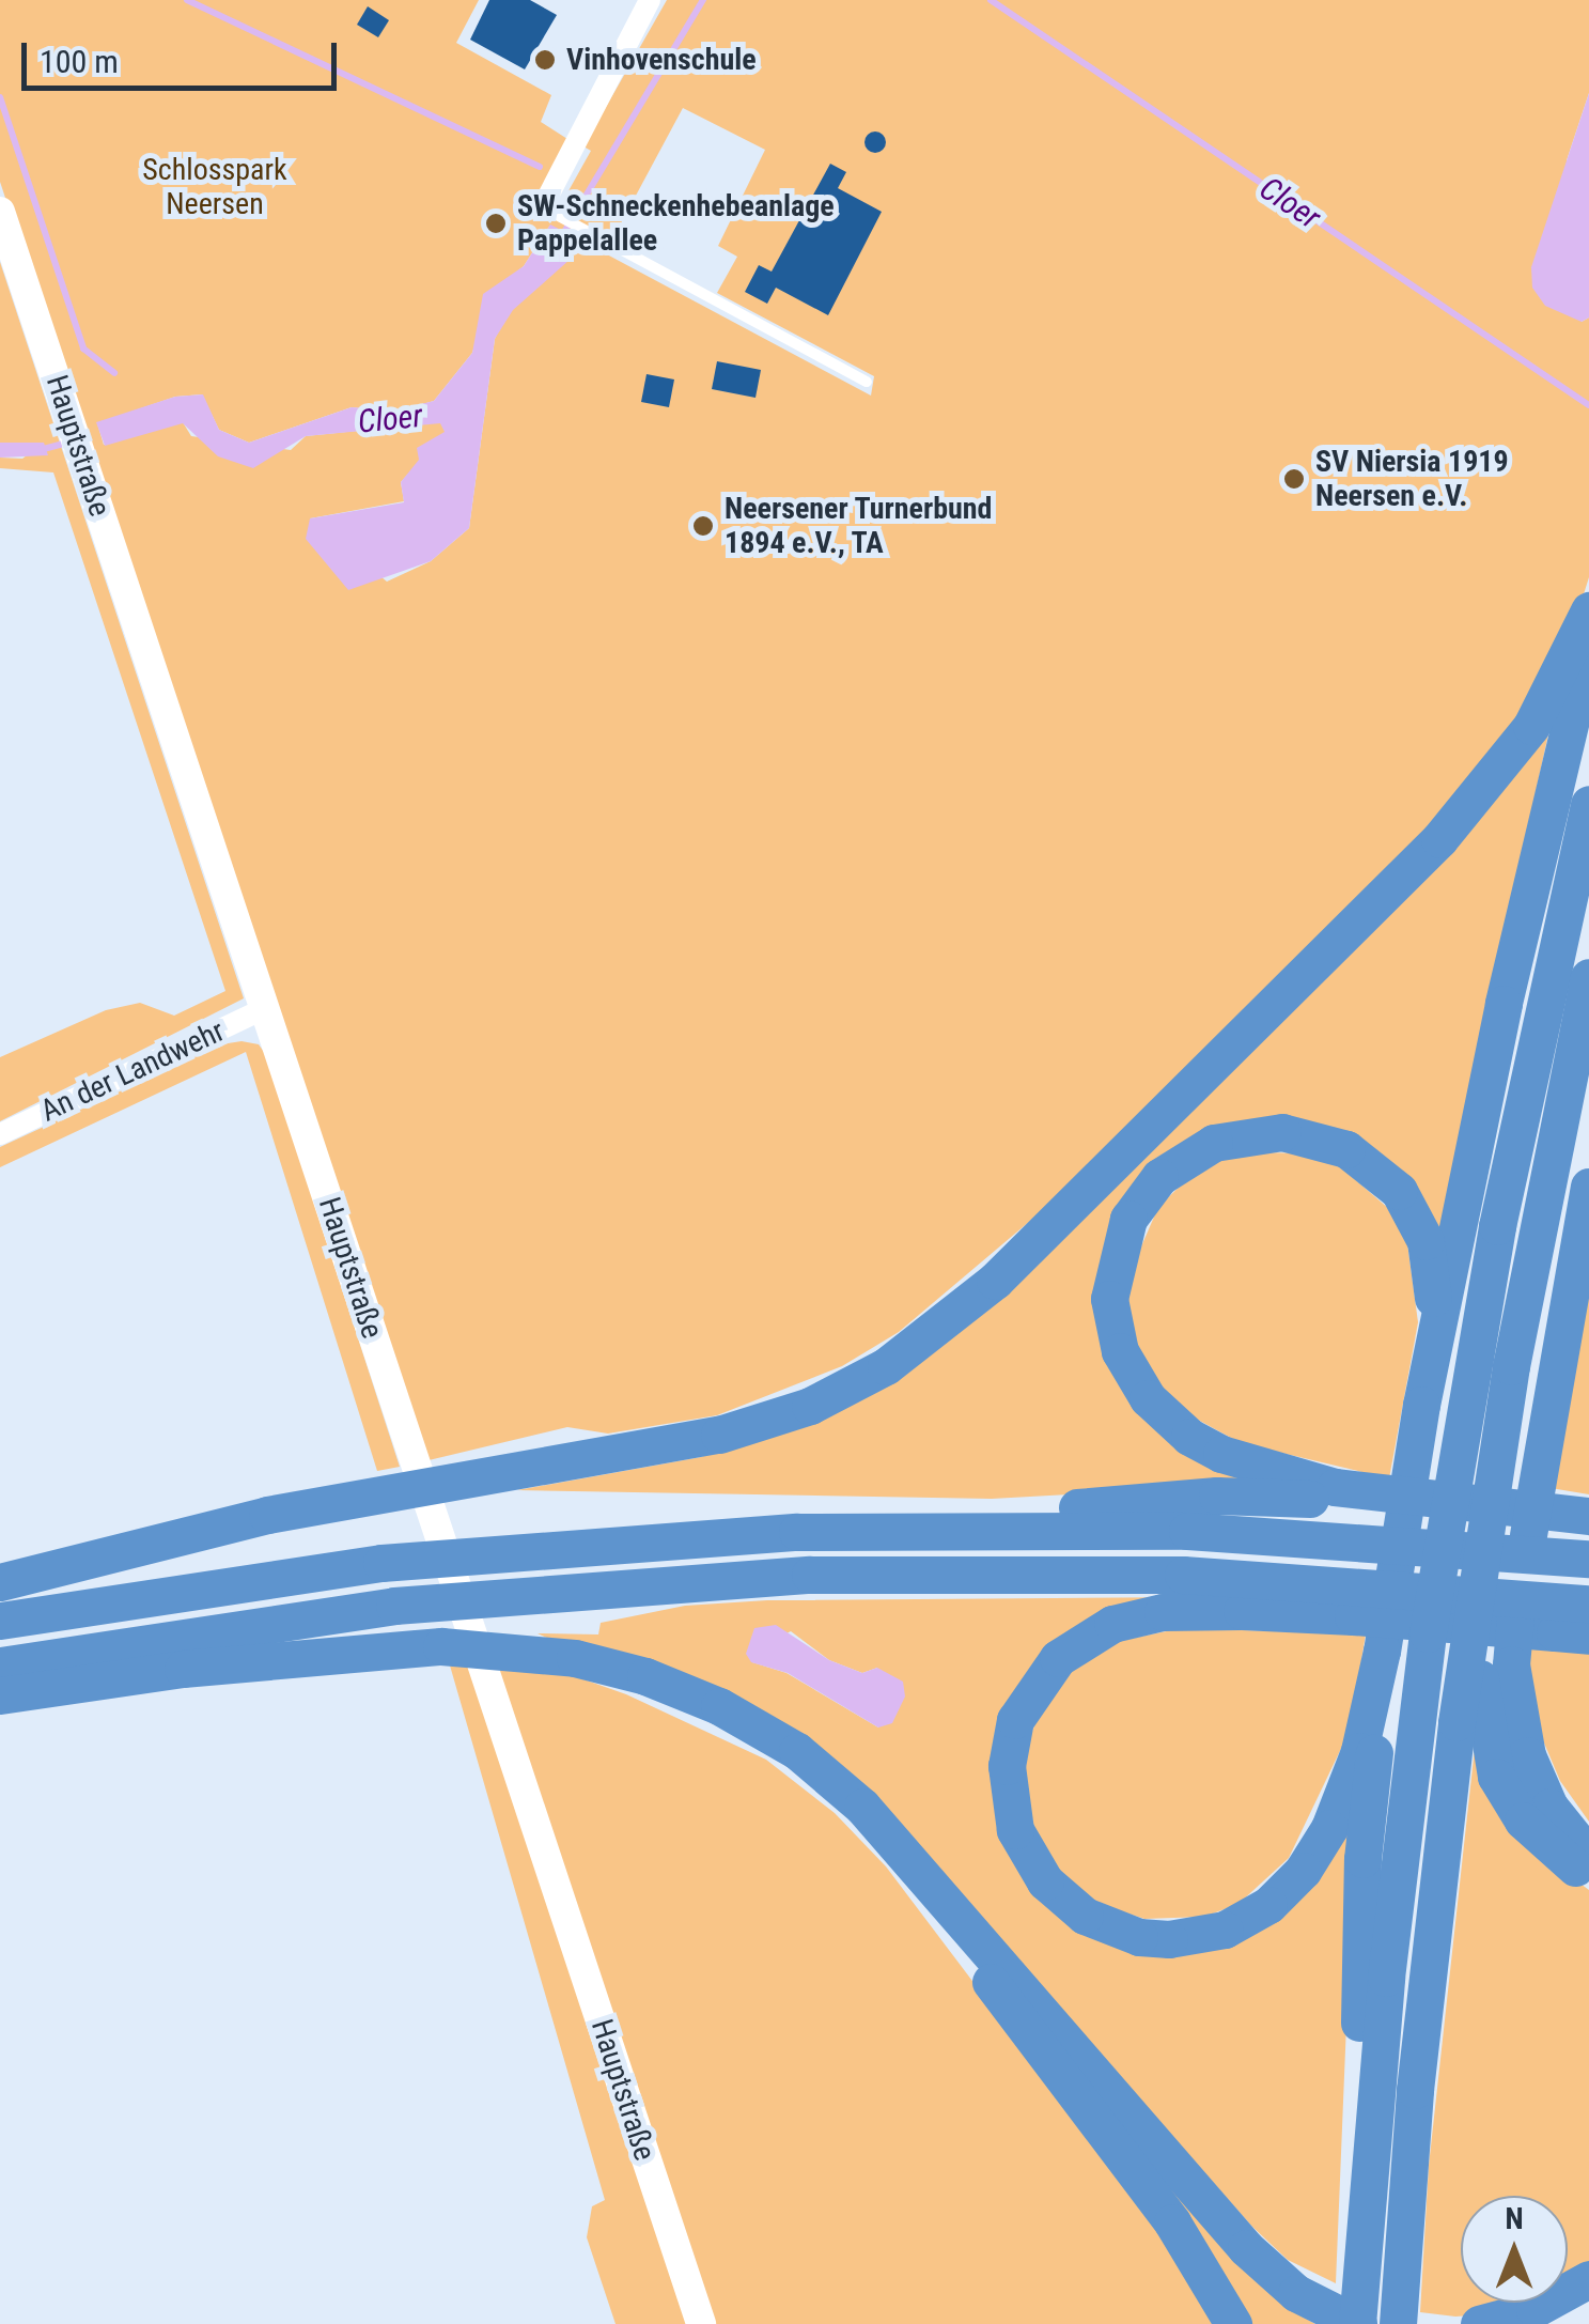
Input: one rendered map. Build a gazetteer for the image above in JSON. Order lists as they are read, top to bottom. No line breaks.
{"streets":{"street":["Hauptstraße","An der Landwehr"]},"crossings":[["Hauptstraße","An der Landwehr"]],"water":["Cloer"],"parks":["Schlosspark Neersen"],"places":["Vinhovenschule","SW-Schneckenhebeanlage Pappelallee","SV Niersia 1919 Neersen e.V.","Neersener Turnerbund 1894 e.V., TA"],"scale_bar":"100 m","north":"top"}
